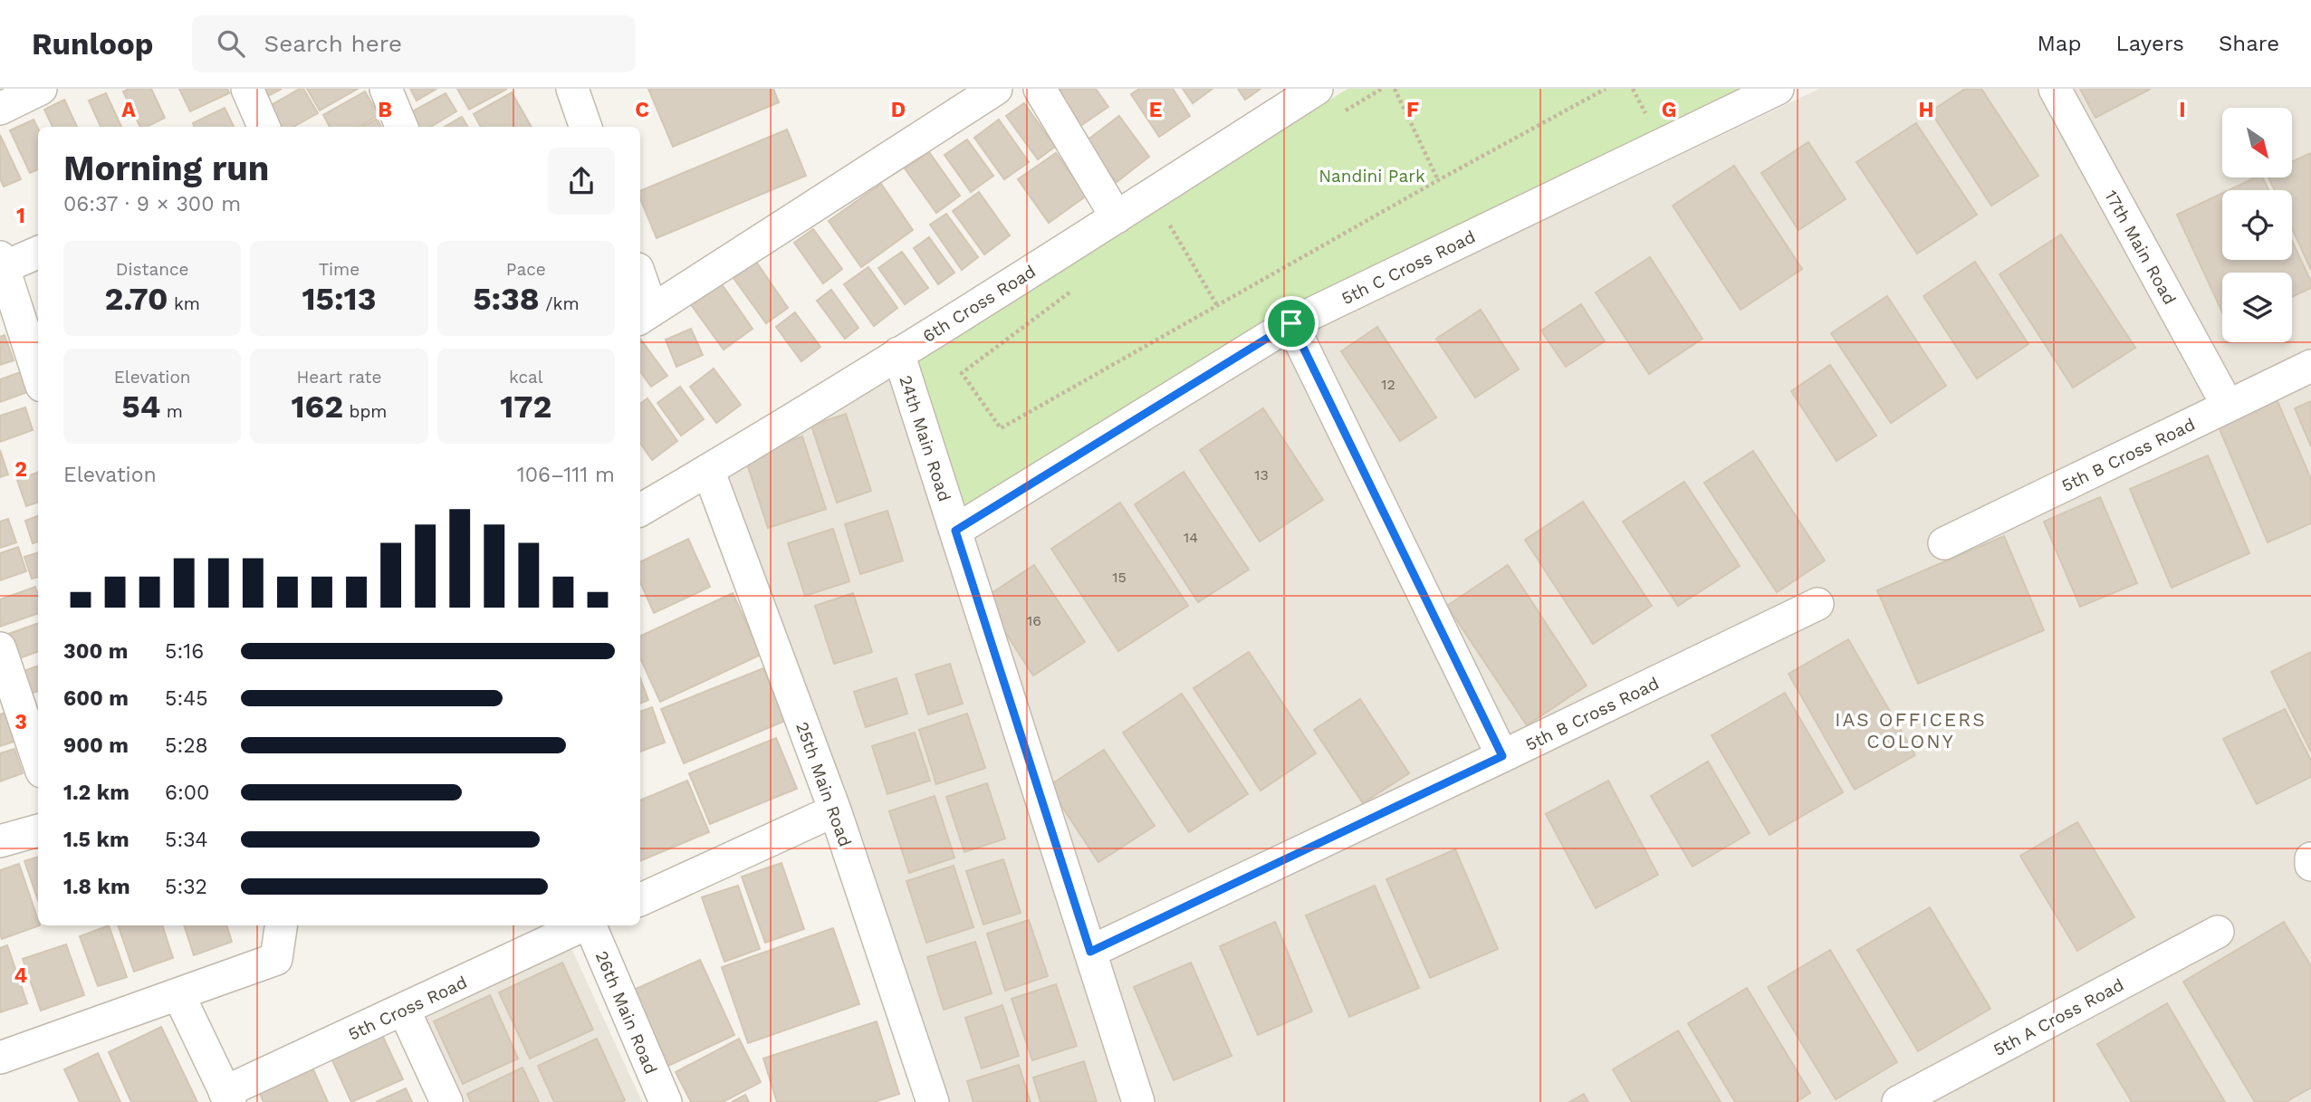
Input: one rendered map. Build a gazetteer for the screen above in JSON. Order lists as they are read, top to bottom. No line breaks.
{"streets":{"street":["17th Main Road","5th C Cross Road","6th Cross Road","24th Main Road","5th B Cross Road","25th Main Road","5th Cross Road","26th Main Road","5th A Cross Road"]},"crossings":[["17th Main Road","5th B Cross Road"],["5th C Cross Road","24th Main Road"],["6th Cross Road","24th Main Road"],["6th Cross Road","25th Main Road"],["24th Main Road","5th B Cross Road"]],"districts":["IAS OFFICERS COLONY"],"parks":["Nandini Park"],"house_numbers":["12","13","14","15","16"],"north":"bottom right","page":{"header":"Runloop","search":"Search here","nav":["Map","Layers","Share"],"heading":["Morning run","06:37 · 9 × 300 m"],"stats":[["Distance","2.70 km"],["Time","15:13"],["Pace","5:38 /km"],["Elevation","54 m"],["Heart rate","162 bpm"],["kcal","172"]],"chart":["Elevation","106–111 m"],"list":[{"name":"300 m","note":"5:16"},{"name":"600 m","note":"5:45"},{"name":"900 m","note":"5:28"},{"name":"1.2 km","note":"6:00"},{"name":"1.5 km","note":"5:34"},{"name":"1.8 km","note":"5:32"}]},"grid":{"columns":["A","B","C","D","E","F","G","H","I"],"rows":["1","2","3","4"]}}
